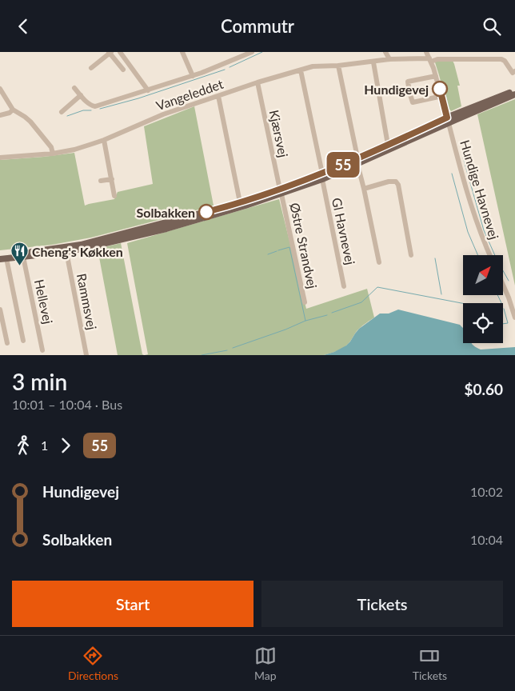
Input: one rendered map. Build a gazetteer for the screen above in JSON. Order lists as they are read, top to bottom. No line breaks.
{"streets":{"street":["Vangeleddet","Kjærsvej","Hundige Havnevej","Gl Havnevej","Østre Strandvej","Hellevej","Rammsvej"]},"crossings":[["Vangeleddet","Kjærsvej"],["Vangeleddet","Gl Havnevej"],["Kjærsvej","Østre Strandvej"]],"places":{"other":["Hundigevej","Solbakken"],"restaurant":["Cheng's Køkken"]},"lines":["bus line 55"],"north":"top right","page":{"header":"Commutr","on_map":"55","heading":["3 min","10:01 – 10:04 · Bus","$0.60"],"legs":["1","55"],"list":[{"name":"Hundigevej","value":"10:02"},{"name":"Solbakken","value":"10:04"}],"buttons":["Start","Tickets"],"tabs":["Directions","Map","Tickets"]}}
